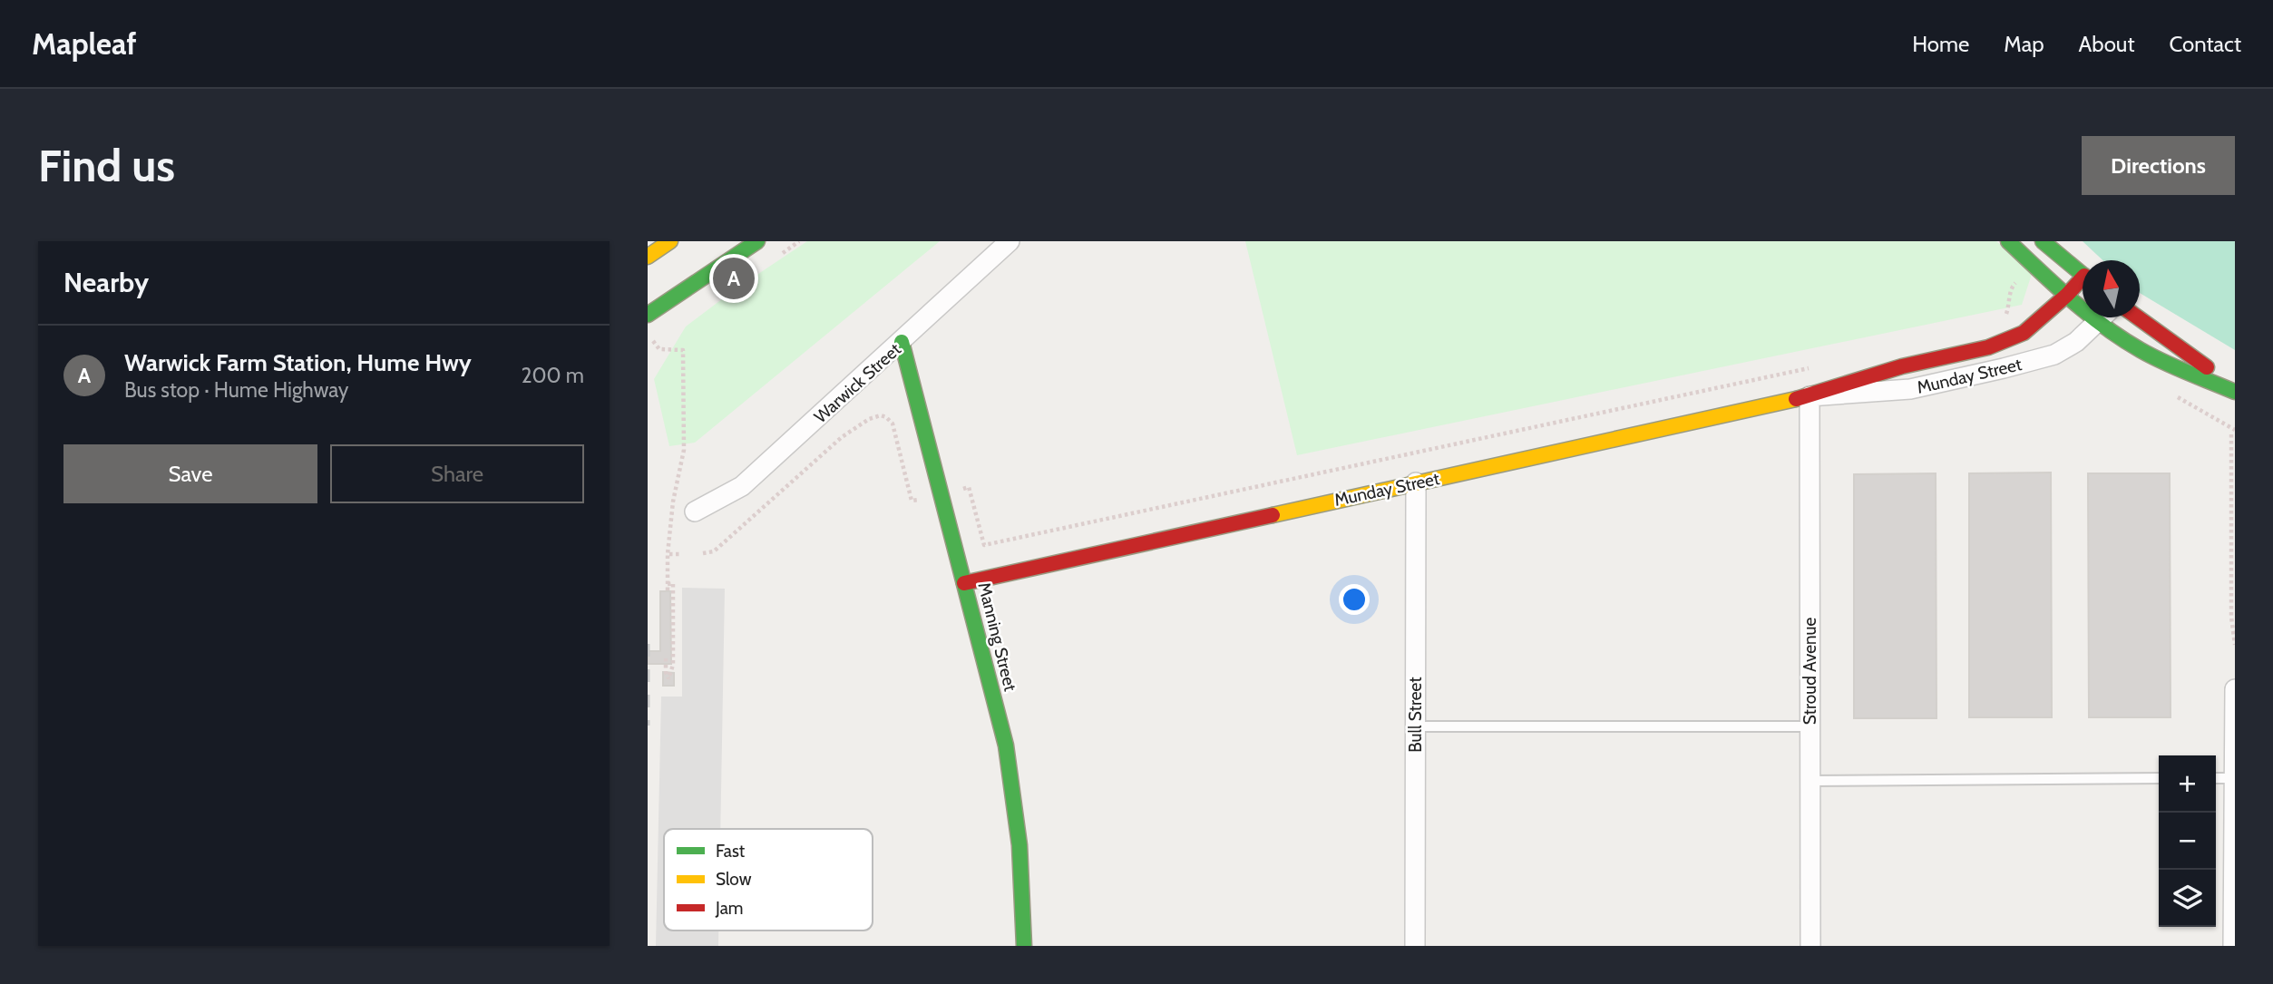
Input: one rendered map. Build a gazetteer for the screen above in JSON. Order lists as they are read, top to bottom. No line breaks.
{"streets":{"main road":["Munday Street","Manning Street"],"street":["Warwick Street","Stroud Avenue","Bull Street"]},"crossings":[["Munday Street","Manning Street"],["Munday Street","Stroud Avenue"],["Munday Street","Bull Street"],["Warwick Street","Manning Street"]],"legend":["Fast","Slow","Jam"],"north":"top","page":{"header":"Mapleaf","nav":["Home","Map","About","Contact"],"buttons":["Directions",["Save","Share"]],"title":"Find us","heading":"Nearby","pins":"A","list":[{"mark":"A","name":"Warwick Farm Station, Hume Hwy","note":"Bus stop · Hume Highway","value":"200 m"}],"map_buttons":["+","−"]}}
